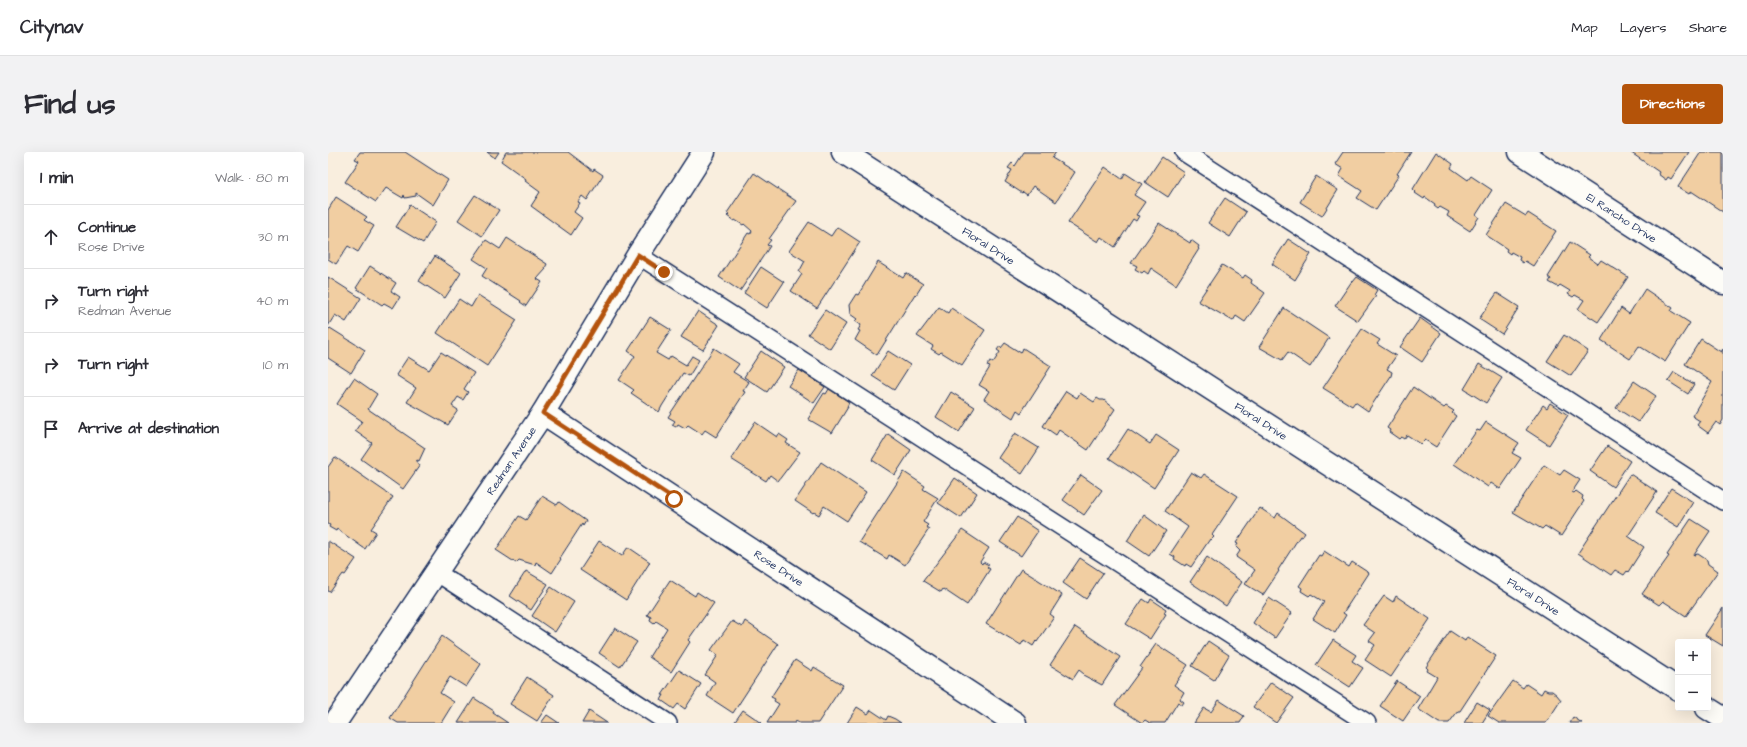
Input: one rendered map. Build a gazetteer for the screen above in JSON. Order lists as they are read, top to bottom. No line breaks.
{"streets":{"street":["El Rancho Drive","Floral Drive","Redman Avenue","Rose Drive"]},"crossings":[["Redman Avenue","Rose Drive"]],"page":{"header":"Citynav","nav":["Map","Layers","Share"],"buttons":"Directions","title":"Find us","heading":["1 min","Walk · 80 m"],"list":[["Continue","Rose Drive","30 m"],["Turn right","Redman Avenue","40 m"],["Turn right","10 m"],"Arrive at destination"],"map_buttons":["+","−"]}}
